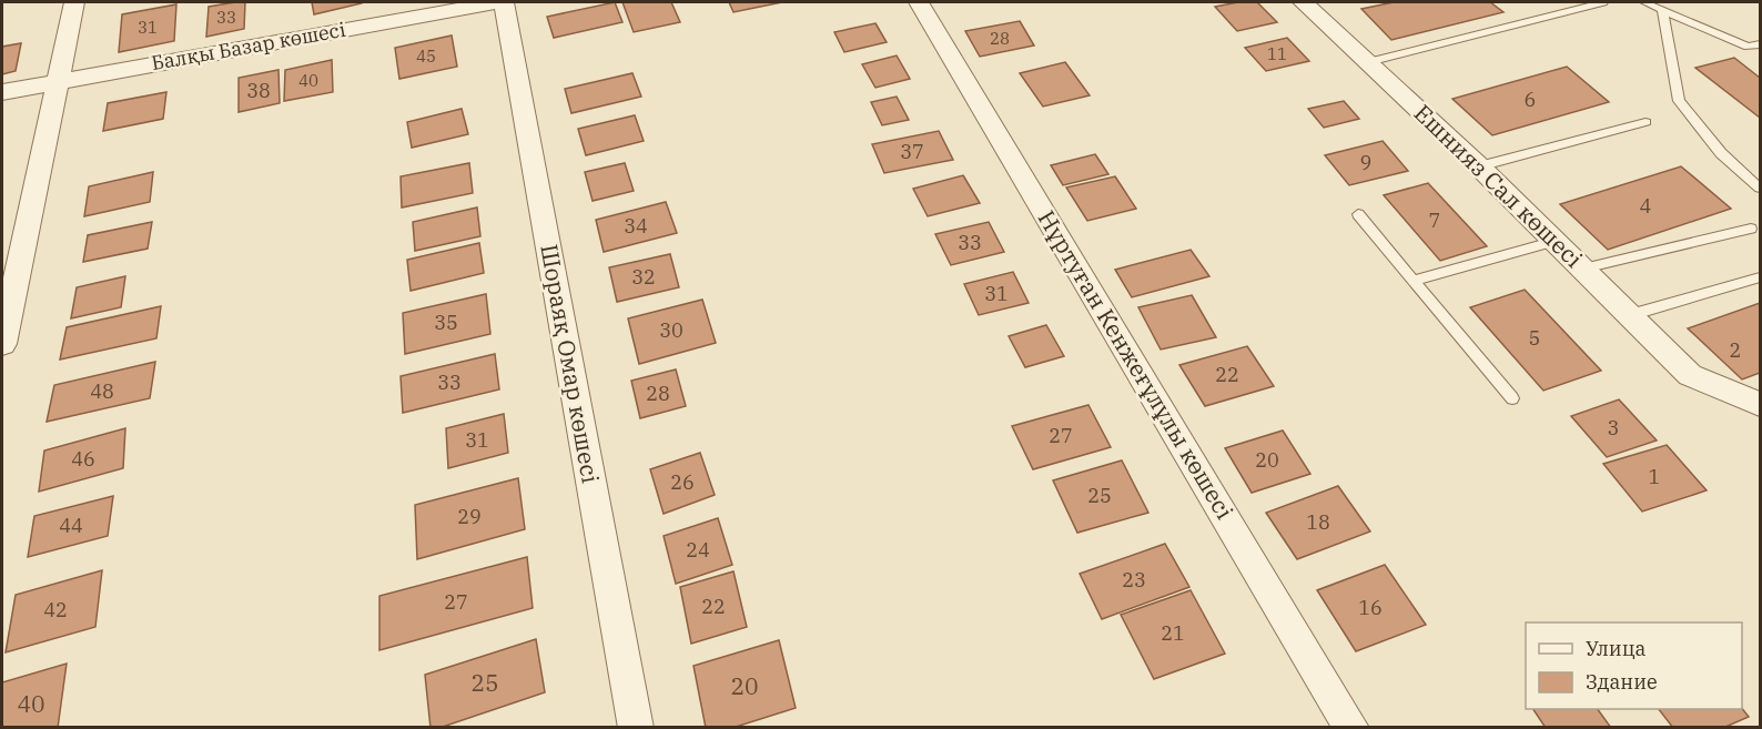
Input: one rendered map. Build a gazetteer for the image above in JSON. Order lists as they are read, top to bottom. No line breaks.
{"streets":{"street":["Балқы Базар көшесі","Ешнияз Сал көшесі","Шораяқ Омар көшесі","Нұртуған Кенжеғұлұлы көшесі"]},"house_numbers":["33","31","28","11","45","40","38","6","37","9","4","7","34","33","32","31","35","30","5","2","22","33","48","28","3","27","31","46","20","1","26","25","29","18","44","24","23","27","22","16","42","21","25","20","40"],"legend":["Улица","Здание"]}
